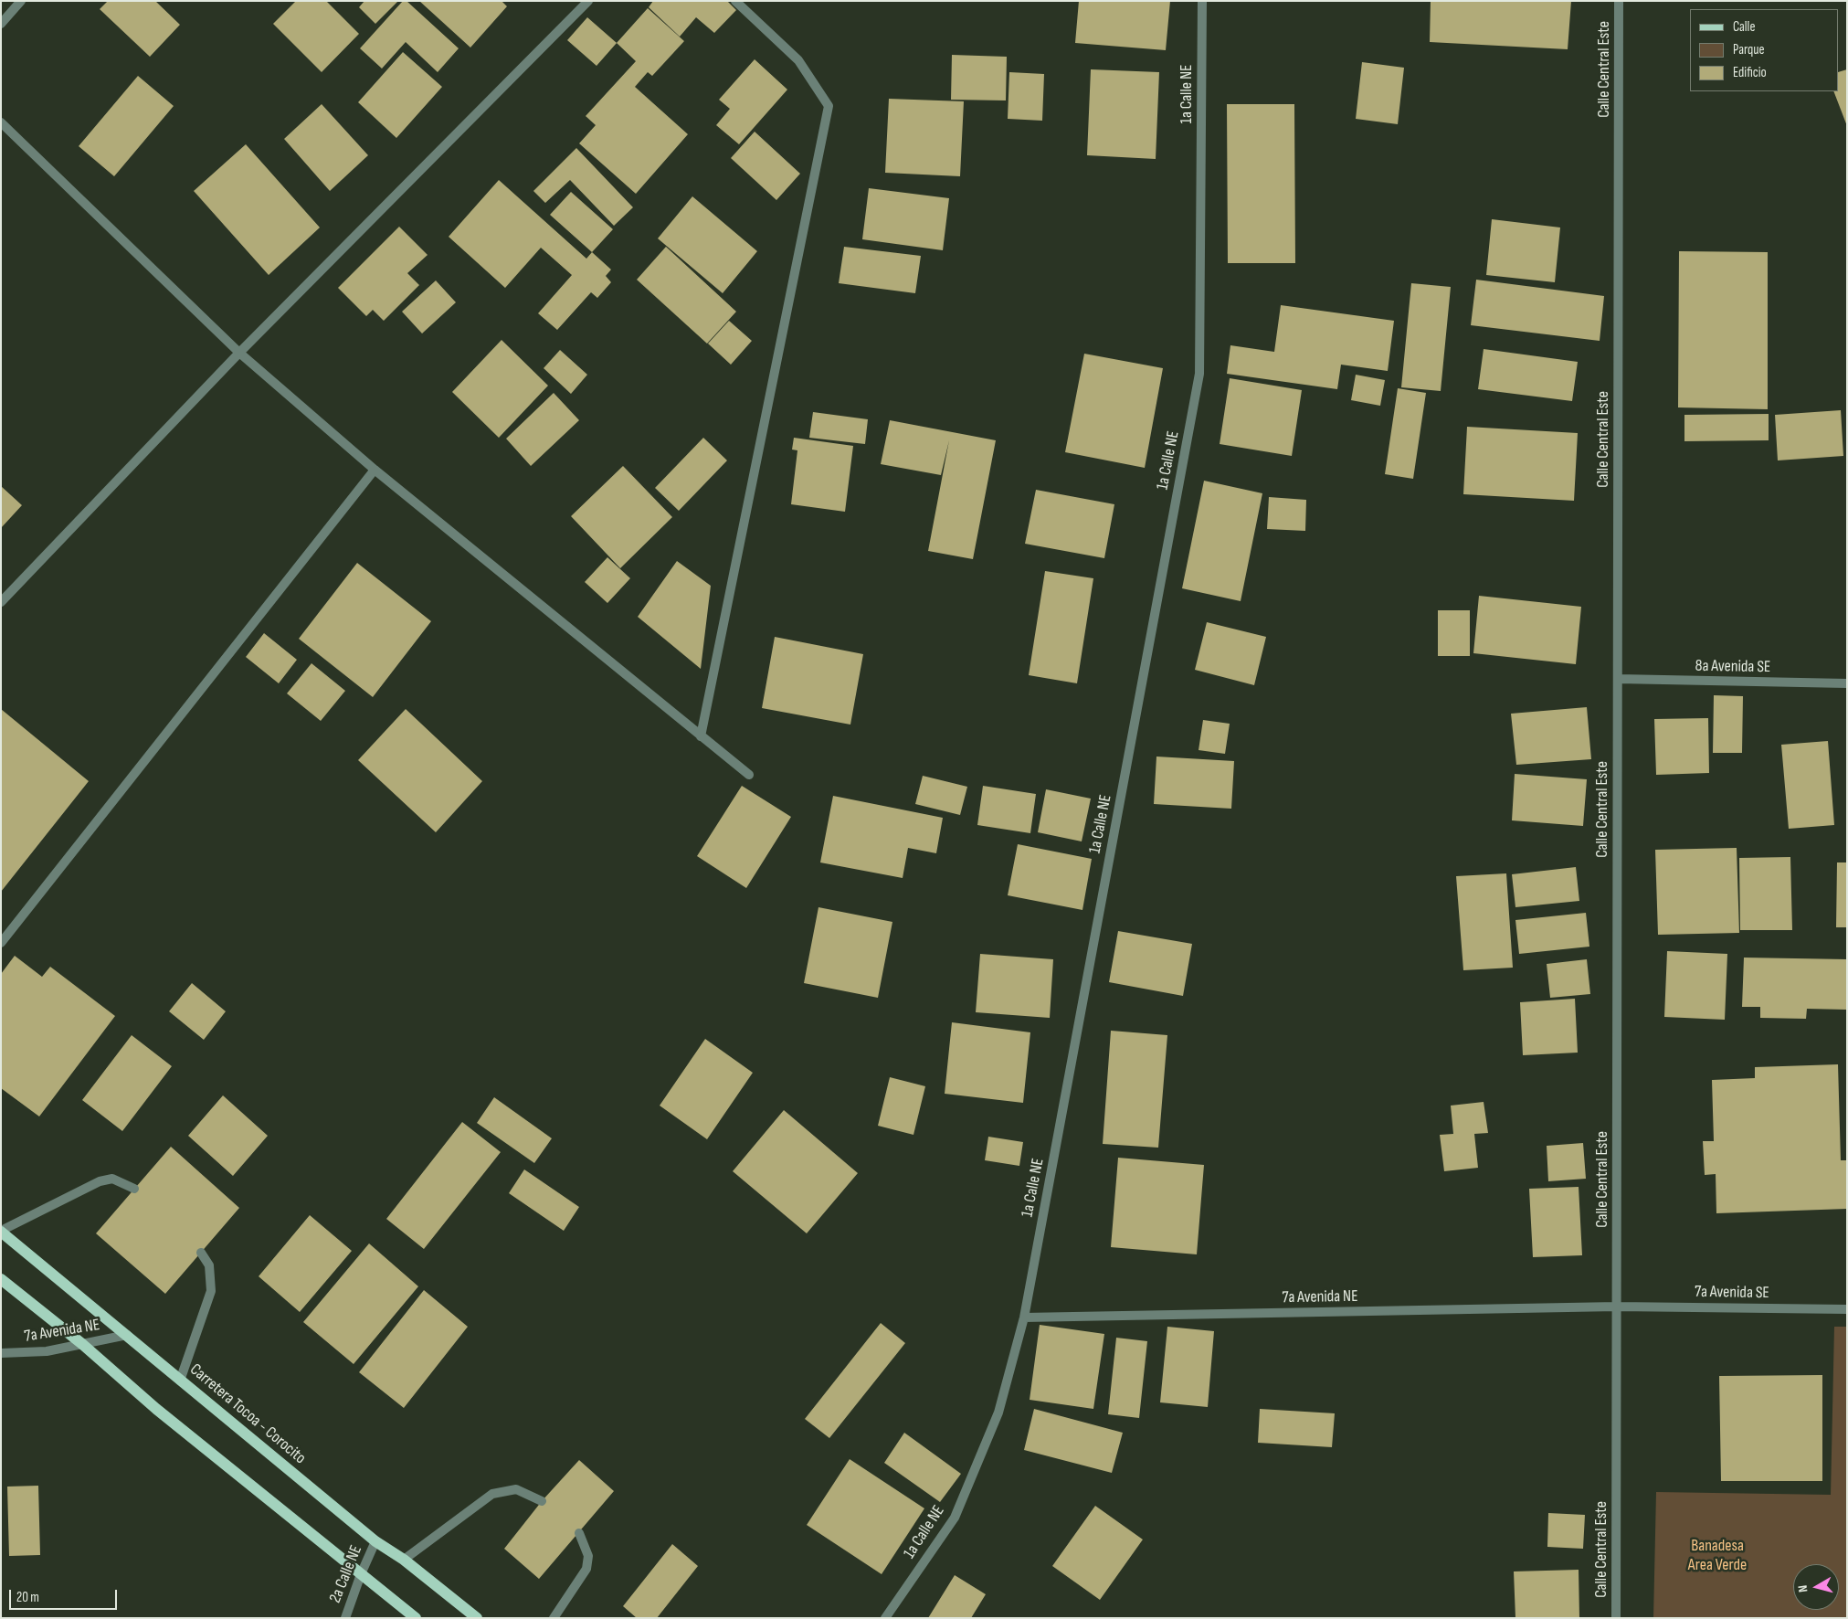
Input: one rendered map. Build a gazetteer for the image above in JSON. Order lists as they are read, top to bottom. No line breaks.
{"streets":{"main road":["Carretera Tocoa - Corocito"],"street":["Calle Central Este","1a Calle NE","8a Avenida SE","7a Avenida SE","7a Avenida NE","2a Calle NE"]},"crossings":[["Calle Central Este","8a Avenida SE"],["Calle Central Este","7a Avenida SE"],["Calle Central Este","7a Avenida NE"],["1a Calle NE","7a Avenida NE"],["7a Avenida SE","7a Avenida NE"],["7a Avenida NE","Carretera Tocoa - Corocito"],["Carretera Tocoa - Corocito","2a Calle NE"]],"parks":["Banadesa Area Verde"],"legend":["Calle","Parque","Edificio"],"scale_bar":"20 m","north":"left"}
